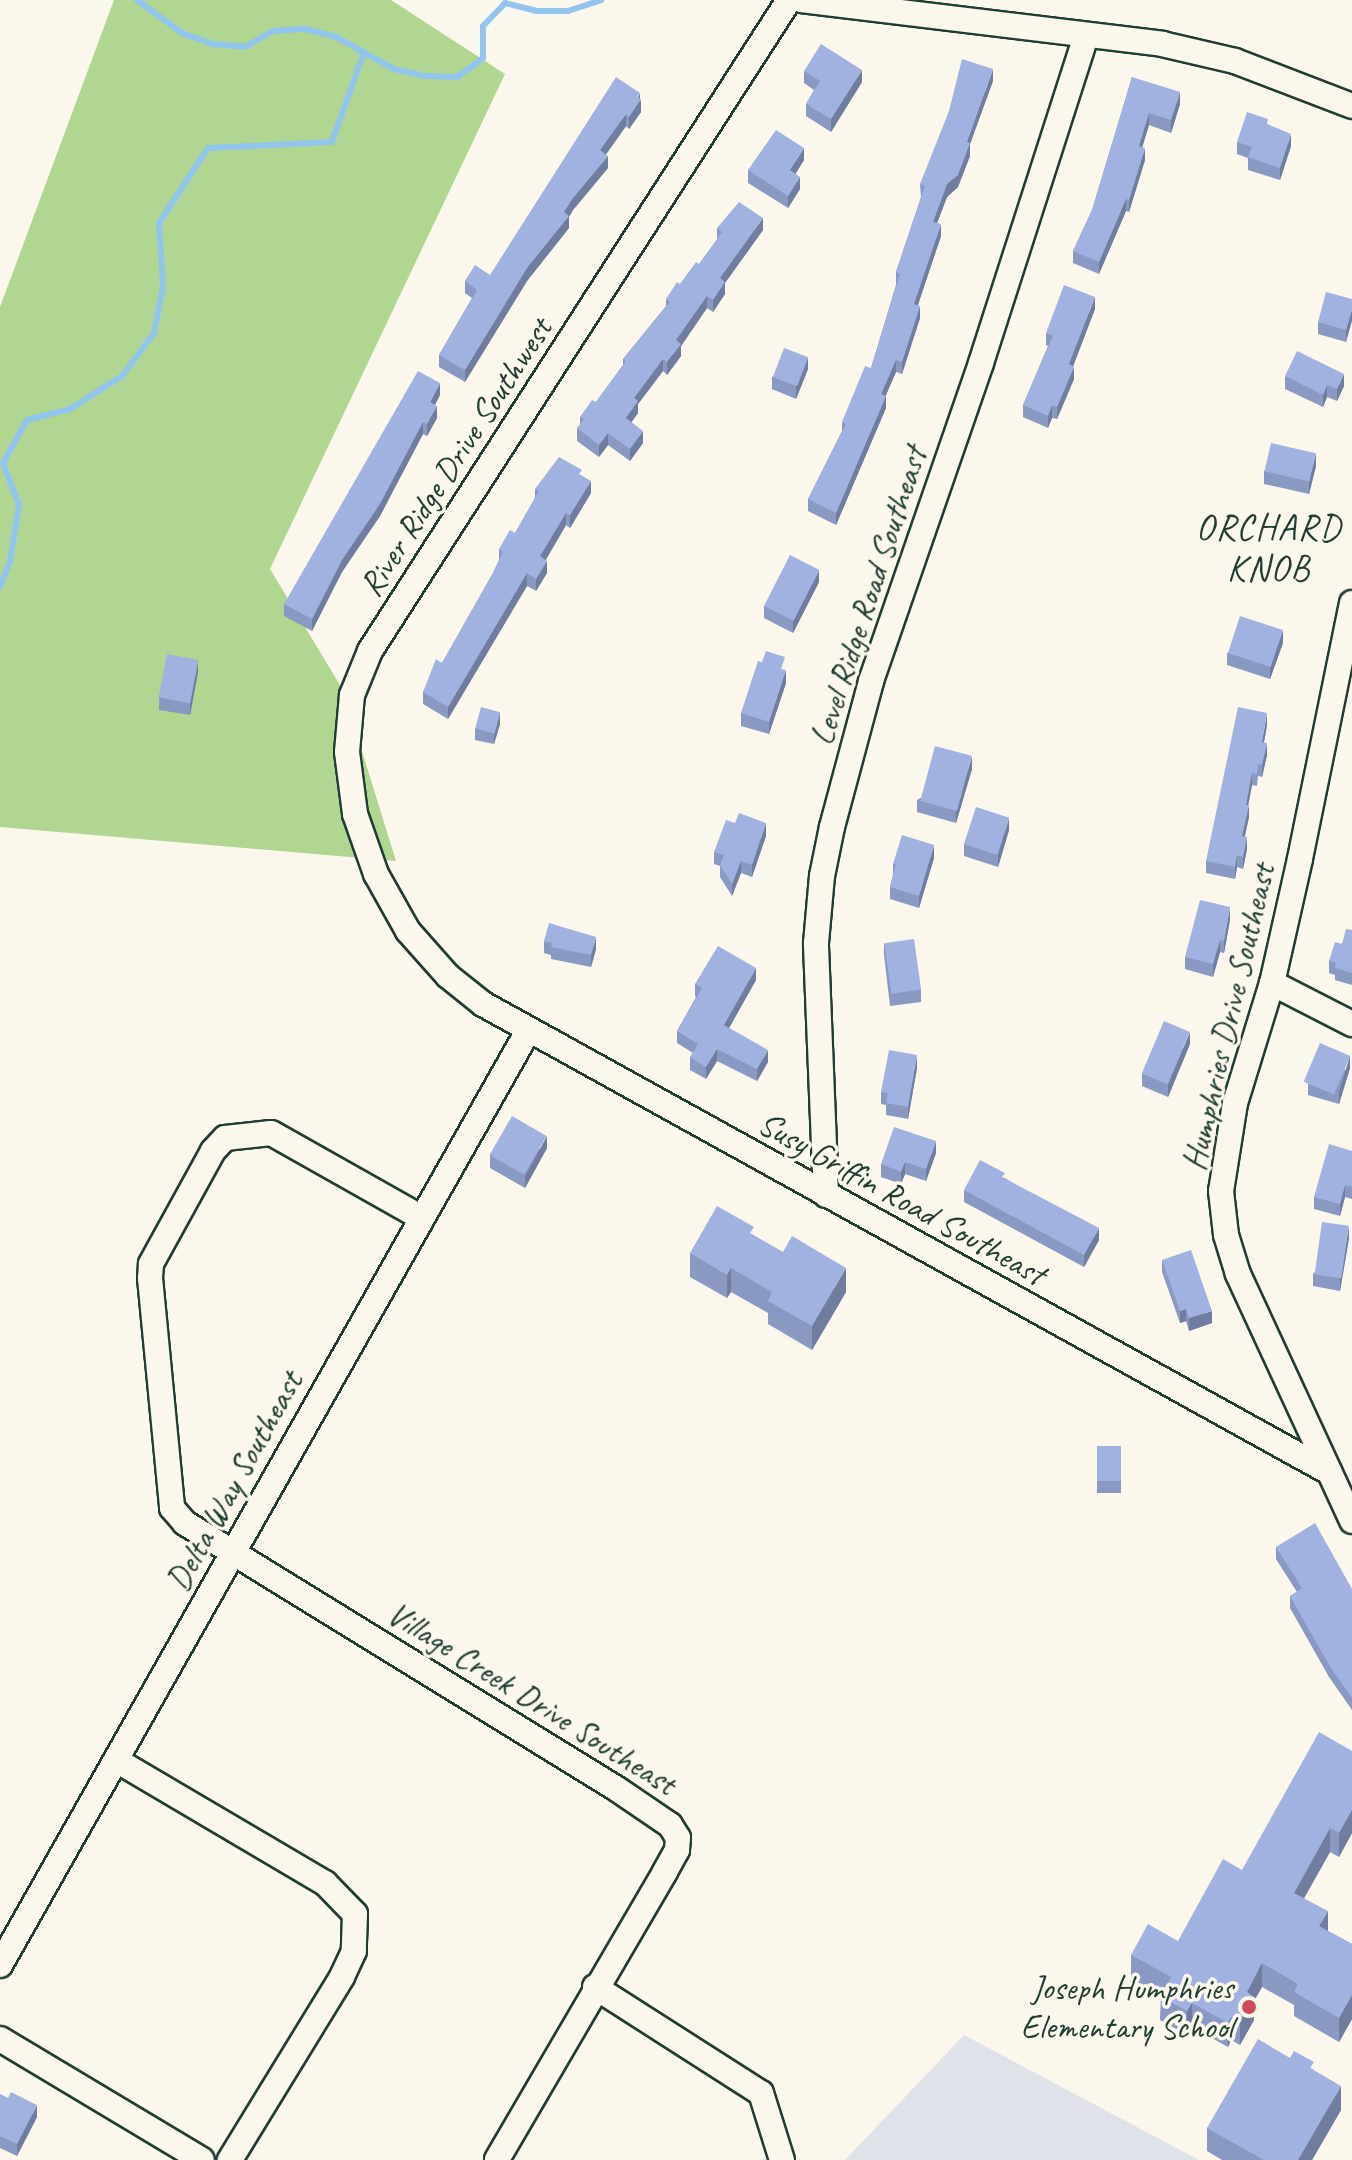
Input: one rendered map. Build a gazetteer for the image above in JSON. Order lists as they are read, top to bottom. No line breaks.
{"streets":{"street":["River Ridge Drive Southwest","Level Ridge Road Southeast","Humphries Drive Southeast","Susy Griffin Road Southeast","Delta Way Southeast","Village Creek Drive Southeast"]},"crossings":[["River Ridge Drive Southwest","Susy Griffin Road Southeast"],["Level Ridge Road Southeast","Susy Griffin Road Southeast"],["Humphries Drive Southeast","Susy Griffin Road Southeast"],["Susy Griffin Road Southeast","Delta Way Southeast"],["Delta Way Southeast","Village Creek Drive Southeast"]],"districts":["ORCHARD KNOB"],"places":["Joseph Humphries Elementary School"]}
